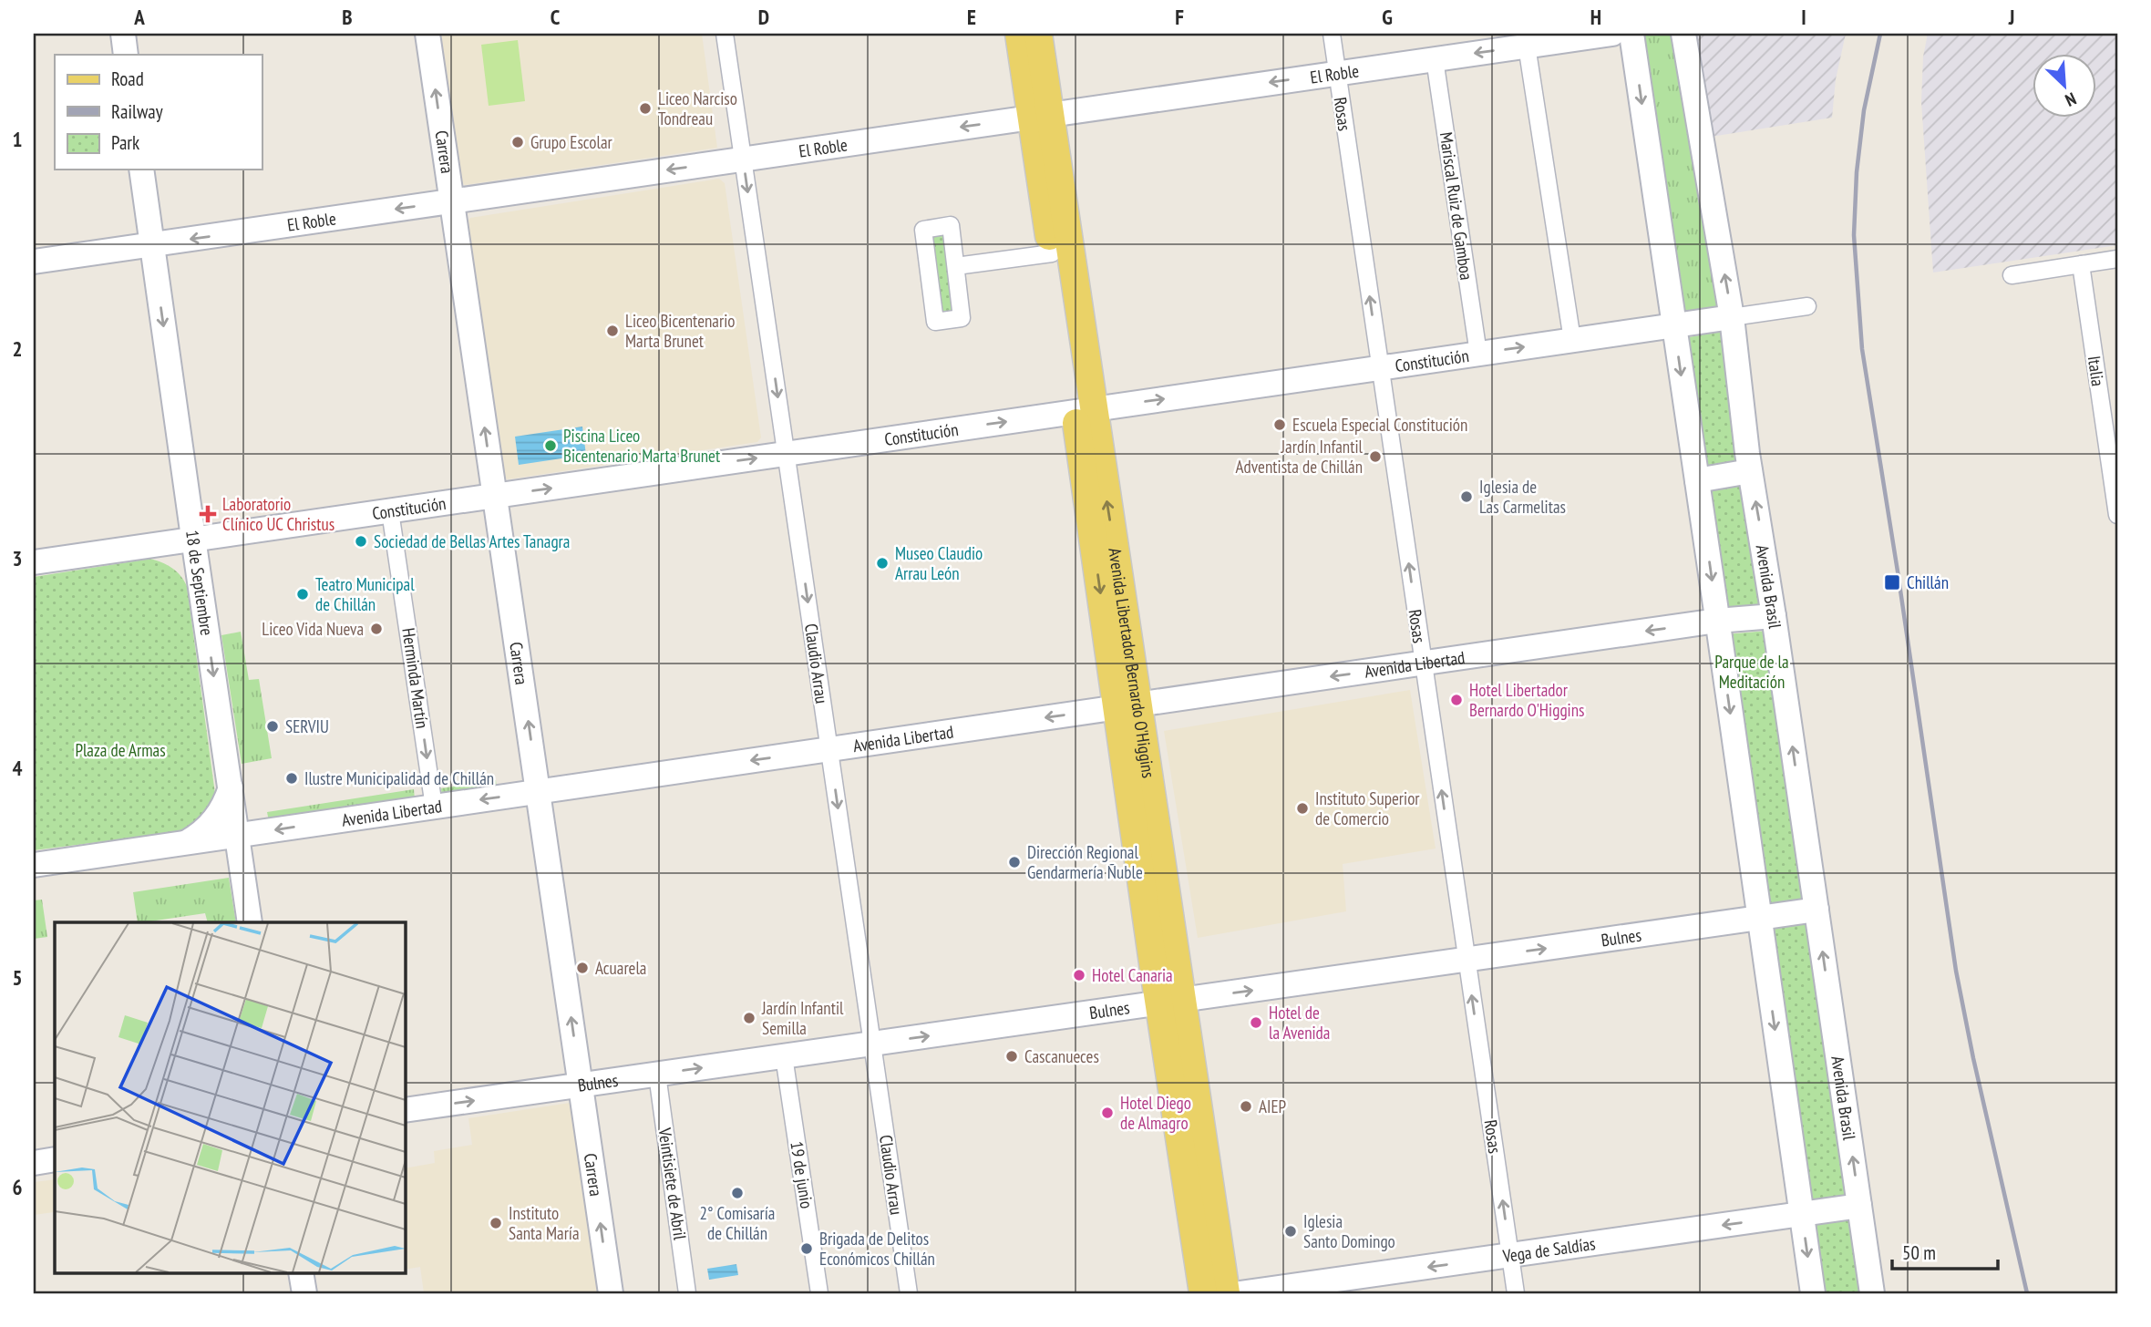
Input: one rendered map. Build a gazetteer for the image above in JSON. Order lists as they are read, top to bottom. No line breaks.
{"streets":{"main road":["El Roble","Carrera","Constitución","18 de Septiembre","Avenida Brasil","Avenida Libertador Bernardo O'Higgins","Avenida Libertad","Bulnes","Vega de Saldías"],"street":["Rosas","Mariscal Ruiz de Gamboa","Italia","Claudio Arrau","Herminda Martín","19 de junio","Veintisiete de Abril"]},"crossings":[["El Roble","Rosas"],["El Roble","Carrera"],["El Roble","Mariscal Ruiz de Gamboa"],["El Roble","18 de Septiembre"],["El Roble","Claudio Arrau"],["El Roble","Avenida Libertador Bernardo O'Higgins"],["Rosas","Constitución"],["Rosas","Avenida Libertad"],["Rosas","Bulnes"],["Rosas","Vega de Saldías"],["Carrera","Constitución"],["Carrera","Avenida Libertad"],["Carrera","Bulnes"],["Mariscal Ruiz de Gamboa","Constitución"],["Constitución","18 de Septiembre"],["Constitución","Avenida Brasil"],["Constitución","Claudio Arrau"],["Constitución","Avenida Libertador Bernardo O'Higgins"],["Constitución","Herminda Martín"],["18 de Septiembre","Avenida Libertad"],["Avenida Brasil","Avenida Libertad"],["Avenida Brasil","Bulnes"],["Avenida Brasil","Vega de Saldías"],["Claudio Arrau","Avenida Libertad"],["Claudio Arrau","Bulnes"],["Avenida Libertador Bernardo O'Higgins","Avenida Libertad"],["Avenida Libertador Bernardo O'Higgins","Bulnes"],["Avenida Libertad","Herminda Martín"],["Bulnes","19 de junio"],["Bulnes","Veintisiete de Abril"]],"one_way":["El Roble","Rosas","Carrera","Constitución","18 de Septiembre","Claudio Arrau","Avenida Libertad","Herminda Martín","Bulnes","Vega de Saldías"],"parks":["Parque de la Meditación","Plaza de Armas"],"places":{"other":["Liceo Narciso Tondreau","Grupo Escolar","Liceo Bicentenario Marta Brunet","Escuela Especial Constitución","Piscina Liceo Bicentenario Marta Brunet","Jardín Infantil Adventista de Chillán","Iglesia de Las Carmelitas","Sociedad de Bellas Artes Tanagra","Museo Claudio Arrau León","Teatro Municipal de Chillán","Liceo Vida Nueva","Hotel Libertador Bernardo O'Higgins","SERVIU","Ilustre Municipalidad de Chillán","Instituto Superior de Comercio","Dirección Regional Gendarmería Ñuble","Acuarela","Hotel Canaria","Jardín Infantil Semilla","Hotel de la Avenida","Cascanueces","AIEP","Hotel Diego de Almagro","2° Comisaría de Chillán","Instituto Santa María","Iglesia Santo Domingo","Brigada de Delitos Económicos Chillán"],"health":["Laboratorio Clínico UC Christus"],"transit":["Chillán"]},"legend":["Road","Railway","Park"],"scale_bar":"50 m","north":"bottom right","grid":{"columns":["A","B","C","D","E","F","G","H","I","J"],"rows":["1","2","3","4","5","6"]}}
